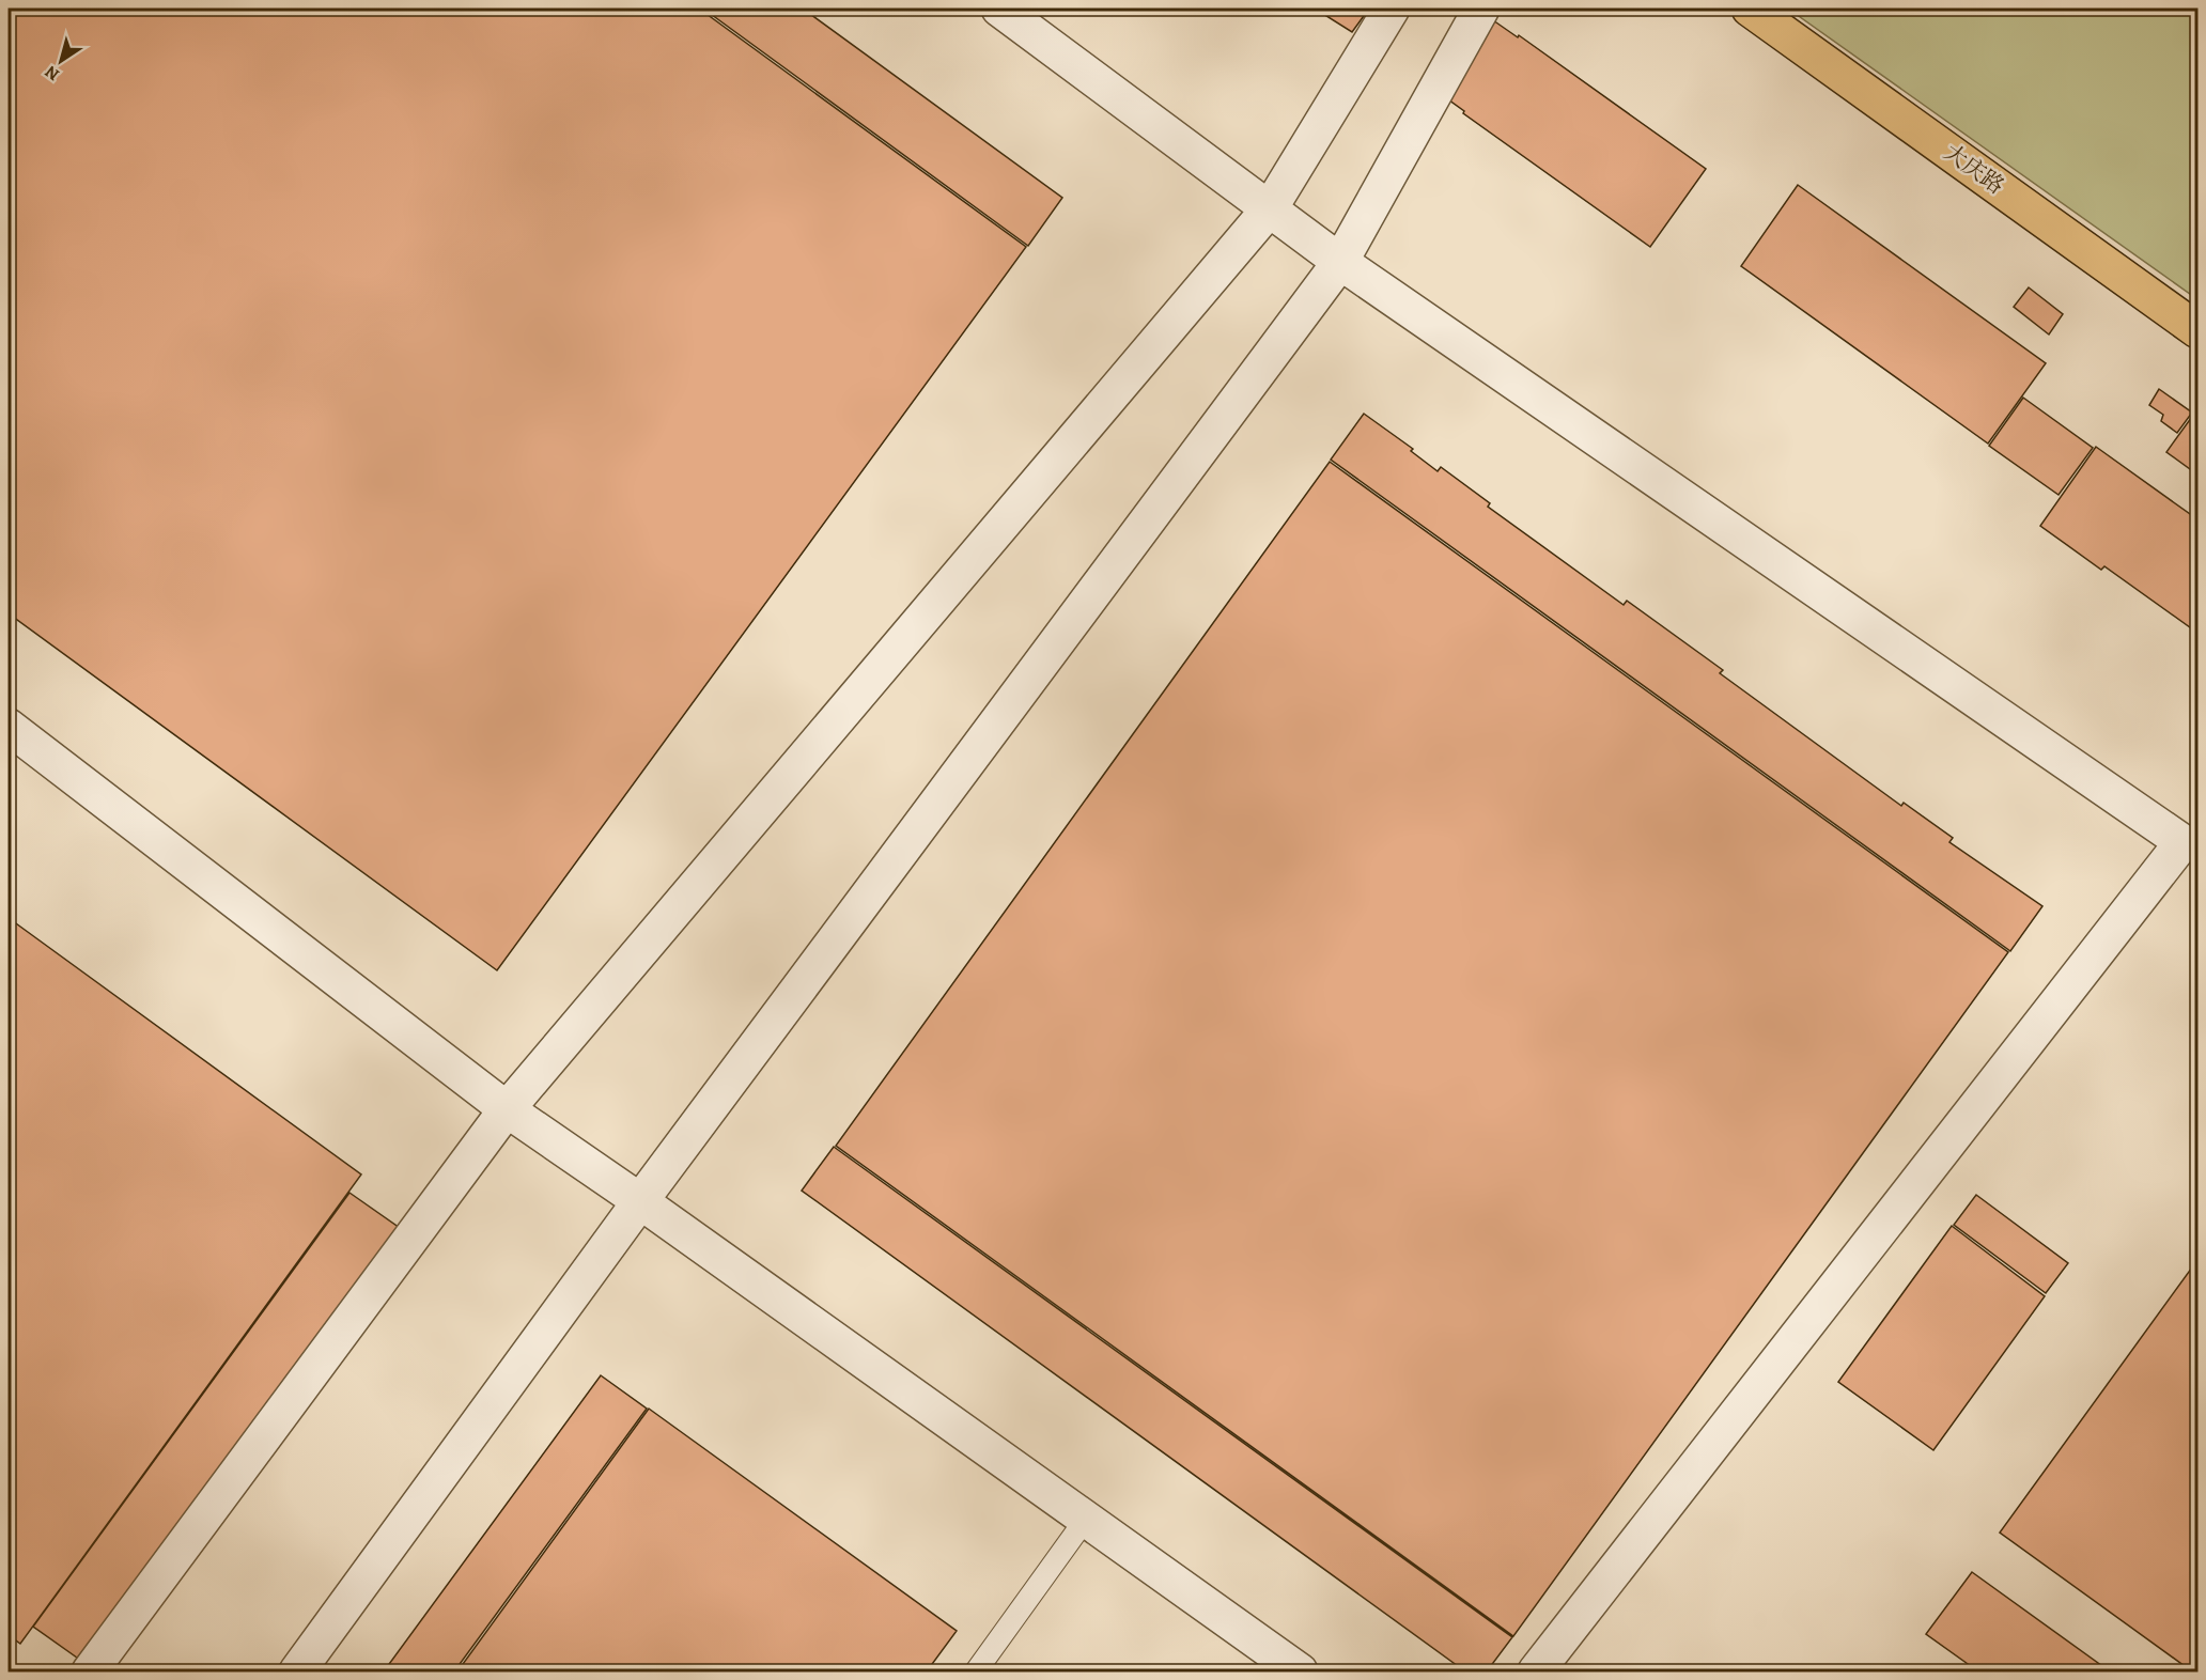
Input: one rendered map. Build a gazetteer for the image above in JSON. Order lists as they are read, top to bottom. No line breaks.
{"streets":{"main road":["大庆路"]},"north":"bottom left"}
